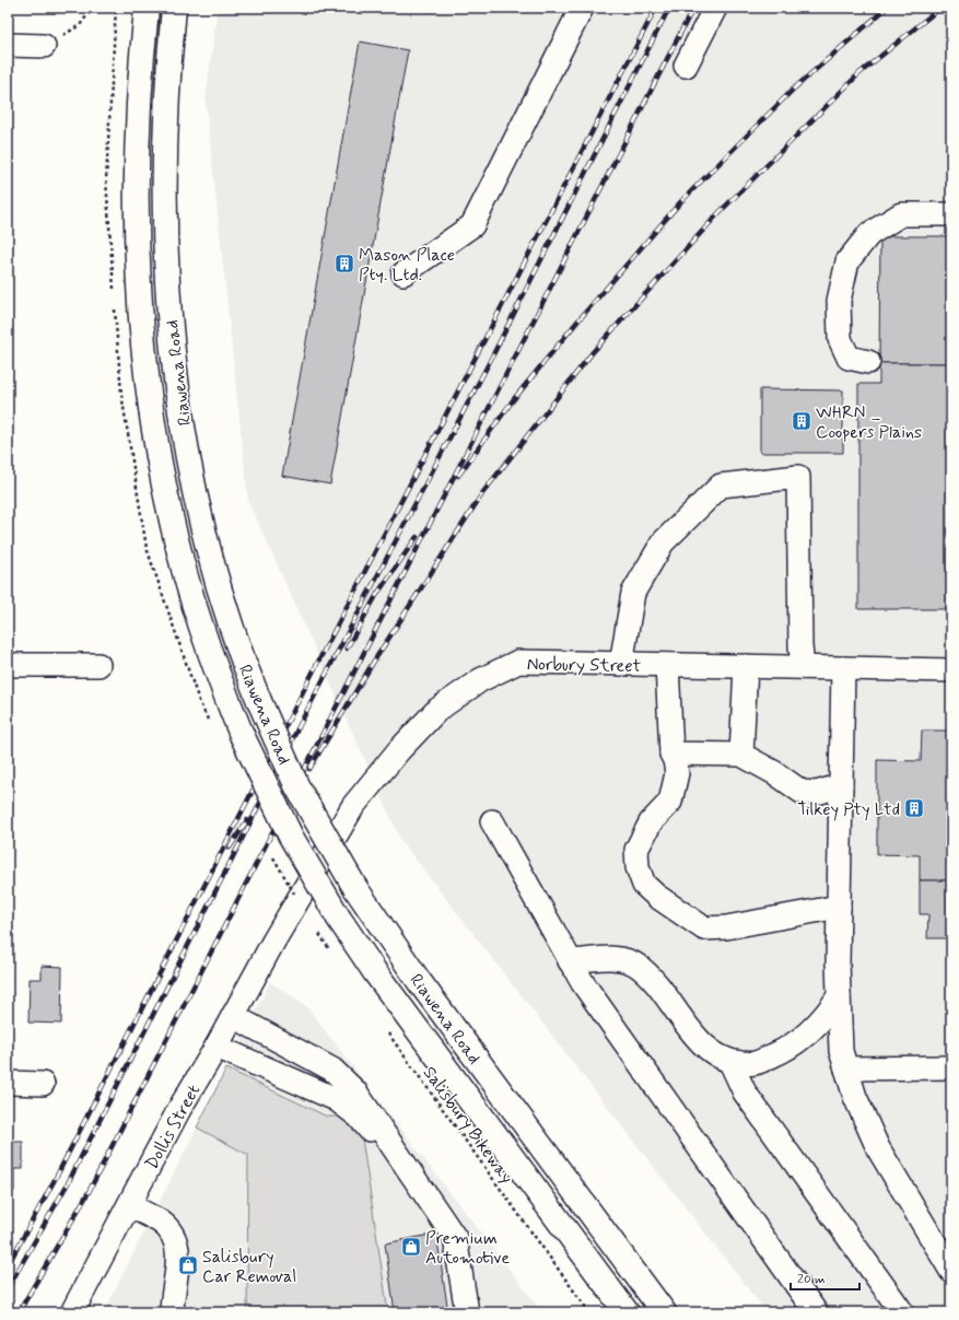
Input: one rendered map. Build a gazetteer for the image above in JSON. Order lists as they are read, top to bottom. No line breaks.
{"streets":{"highway":["Riawena Road"],"street":["Norbury Street","Dollis Street"],"path":["Salisbury Bikeway"]},"crossings":[["Norbury Street","Dollis Street"]],"places":{"building":["Mason Place Pty. Ltd.","WHRN _ Coopers Plains","Tilkey Pty Ltd"],"shop":["Premium Automotive","Salisbury Car Removal"]},"scale_bar":"20 m"}
